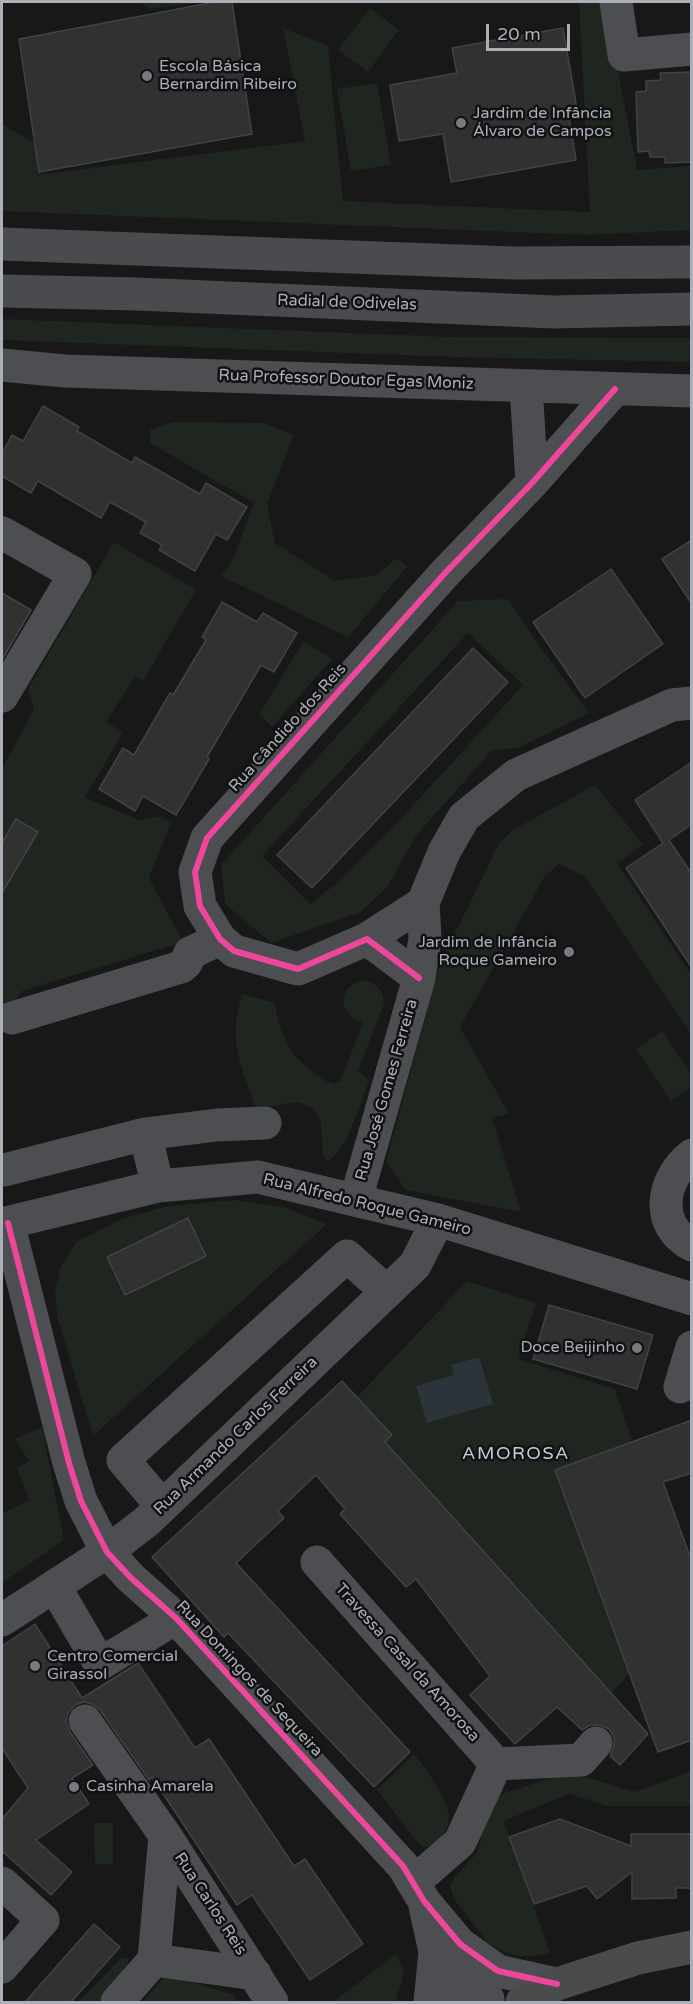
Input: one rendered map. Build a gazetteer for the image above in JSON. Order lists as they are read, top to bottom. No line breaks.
{"streets":{"highway":["Radial de Odivelas"],"street":["Rua Professor Doutor Egas Moniz","Rua Cândido dos Reis","Rua José Gomes Ferreira","Rua Alfredo Roque Gameiro","Rua Armando Carlos Ferreira","Travessa Casal da Amorosa","Rua Domingos de Sequeira","Rua Carlos Reis"]},"crossings":[["Rua Professor Doutor Egas Moniz","Rua Cândido dos Reis"],["Rua Cândido dos Reis","Rua José Gomes Ferreira"],["Rua José Gomes Ferreira","Rua Alfredo Roque Gameiro"],["Rua Alfredo Roque Gameiro","Rua Armando Carlos Ferreira"],["Rua Alfredo Roque Gameiro","Rua Domingos de Sequeira"],["Rua Armando Carlos Ferreira","Rua Domingos de Sequeira"]],"districts":["AMOROSA"],"places":["Escola Básica Bernardim Ribeiro","Jardim de Infância Álvaro de Campos","Jardim de Infância Roque Gameiro","Doce Beijinho","Centro Comercial Girassol","Casinha Amarela"],"scale_bar":"20 m"}
